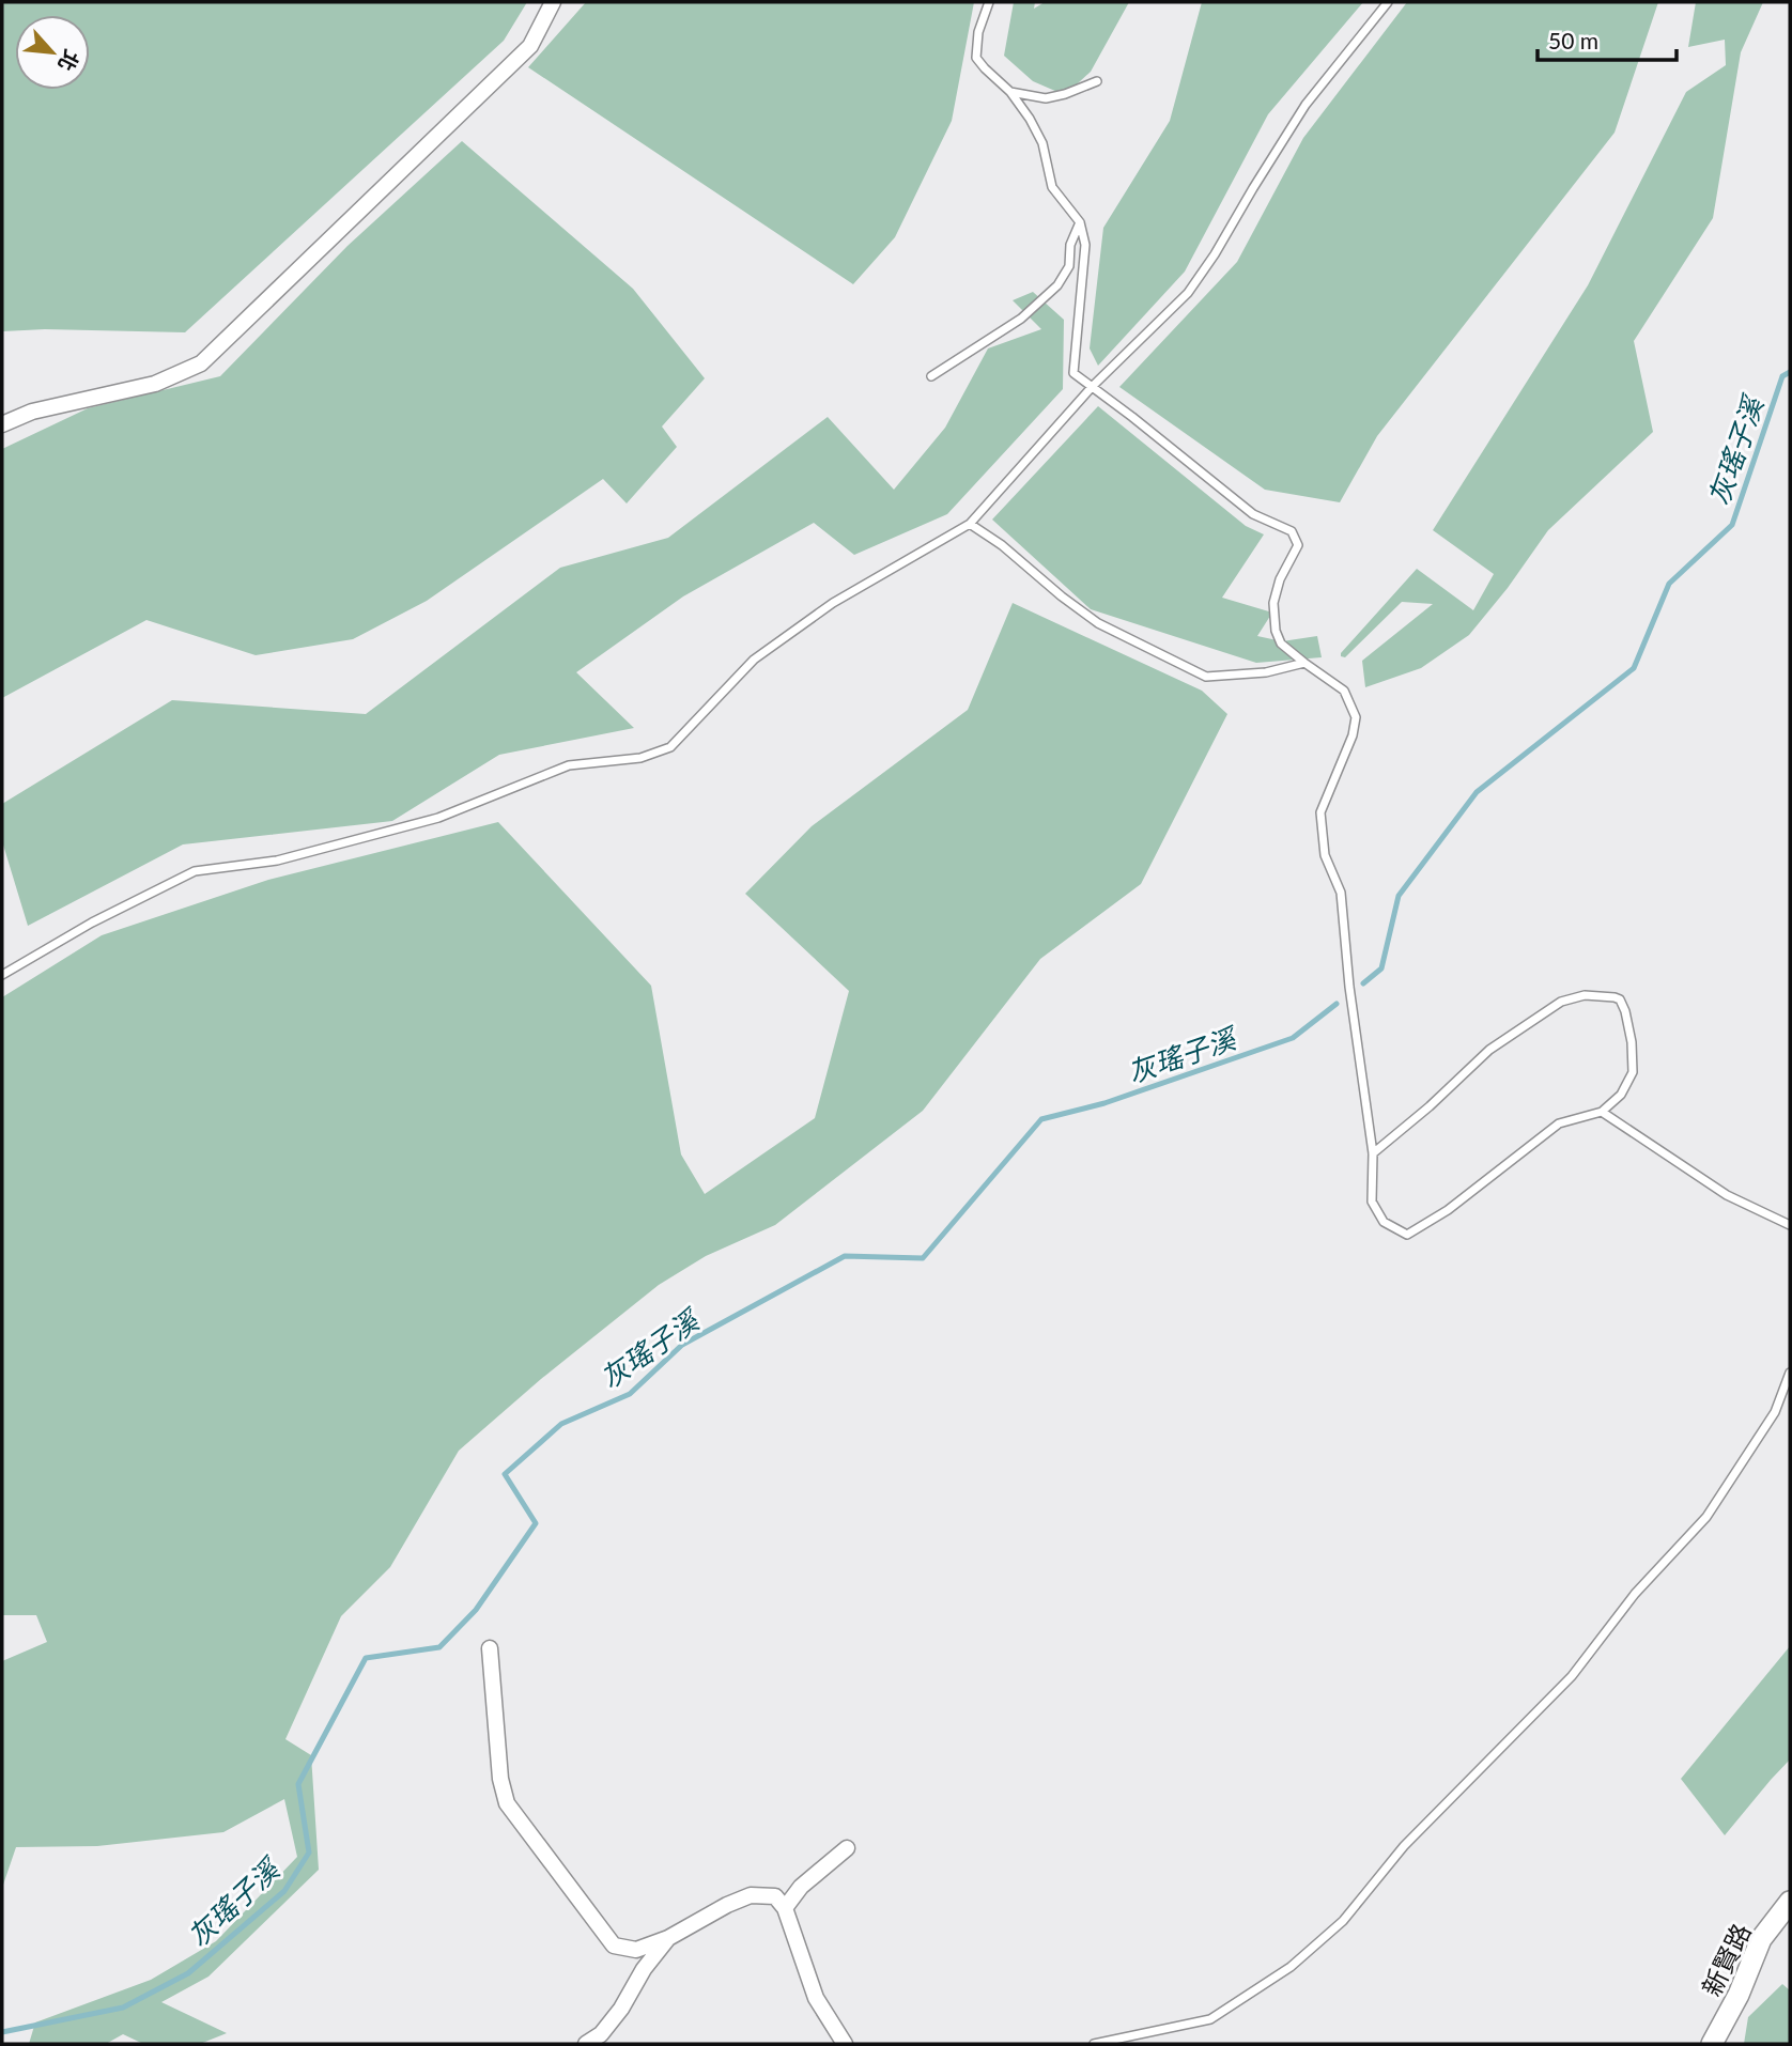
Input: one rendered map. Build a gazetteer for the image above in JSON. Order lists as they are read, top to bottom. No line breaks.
{"streets":{"street":["新賢路"]},"water":["灰瑤子溪"],"scale_bar":"50 m","north":"bottom right"}
